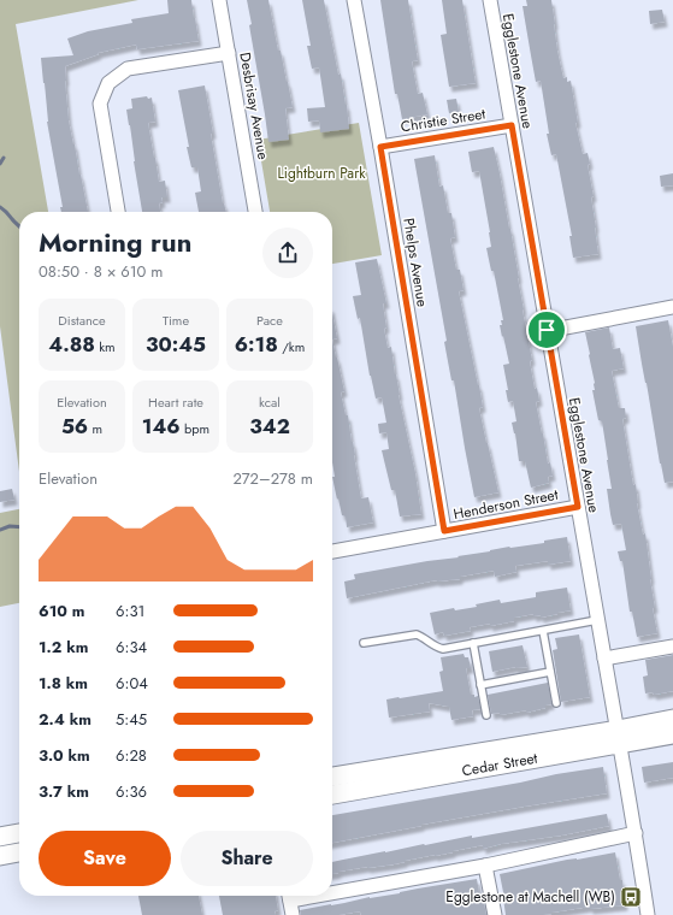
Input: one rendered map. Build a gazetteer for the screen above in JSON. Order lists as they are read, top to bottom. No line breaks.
{"streets":{"main road":["Cedar Street"],"street":["Egglestone Avenue","Desbrisay Avenue","Christie Street","Phelps Avenue","Henderson Street"]},"crossings":[["Egglestone Avenue","Christie Street"],["Egglestone Avenue","Henderson Street"],["Egglestone Avenue","Cedar Street"],["Christie Street","Phelps Avenue"],["Phelps Avenue","Henderson Street"]],"parks":["Lightburn Park"],"places":{"bus stop":["Egglestone at Machell (WB)"]},"page":{"heading":["Morning run","08:50 · 8 × 610 m"],"stats":[["Distance","4.88 km"],["Time","30:45"],["Pace","6:18 /km"],["Elevation","56 m"],["Heart rate","146 bpm"],["kcal","342"]],"chart":["Elevation","272–278 m"],"list":[{"name":"610 m","note":"6:31"},{"name":"1.2 km","note":"6:34"},{"name":"1.8 km","note":"6:04"},{"name":"2.4 km","note":"5:45"},{"name":"3.0 km","note":"6:28"},{"name":"3.7 km","note":"6:36"}],"buttons":["Save","Share"]}}
